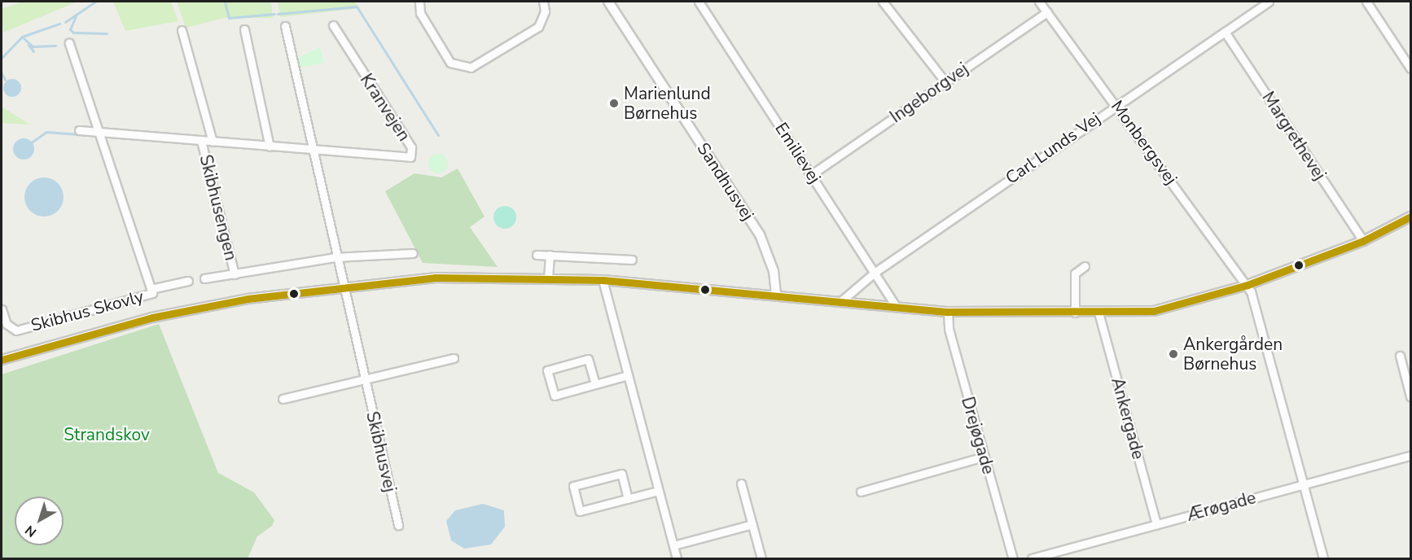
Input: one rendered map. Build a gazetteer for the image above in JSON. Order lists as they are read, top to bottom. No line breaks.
{"streets":{"street":["Ingeborgvej","Kranvejen","Margrethevej","Monbergsvej","Carl Lunds Vej","Emilievej","Sandhusvej","Skibhusengen","Skibhus Skovly","Ankergade","Drejøgade","Skibhusvej","Ærøgade"]},"crossings":[["Ingeborgvej","Monbergsvej"],["Ingeborgvej","Emilievej"],["Kranvejen","Skibhusengen"],["Kranvejen","Skibhus Skovly"],["Margrethevej","Carl Lunds Vej"],["Monbergsvej","Carl Lunds Vej"],["Carl Lunds Vej","Emilievej"],["Ankergade","Ærøgade"]],"parks":["Strandskov"],"places":["Marienlund Børnehus","Ankergården Børnehus"],"north":"bottom left"}
